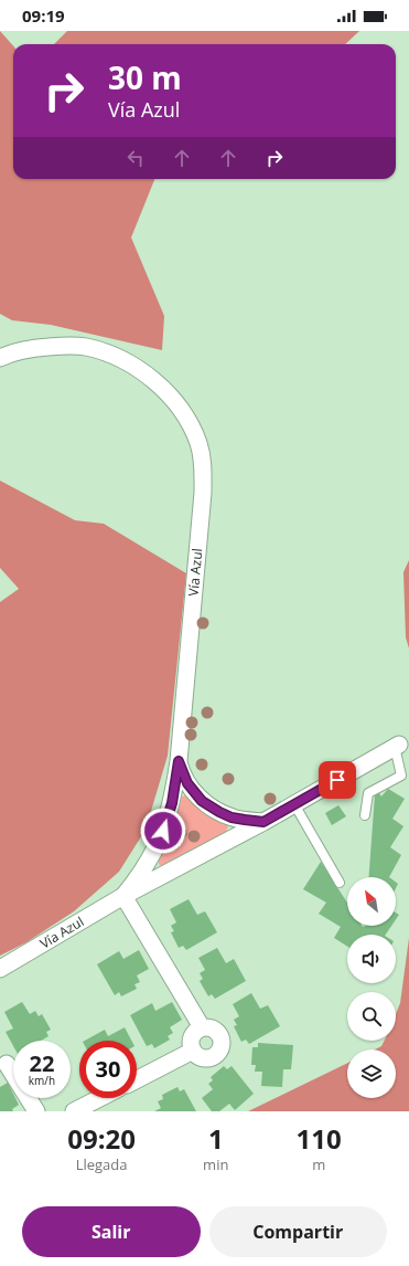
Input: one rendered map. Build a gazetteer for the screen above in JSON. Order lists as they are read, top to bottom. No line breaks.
{"streets":{"street":["Vía Azul"]},"north":"top left","page":{"status":"09:19","turn":["30 m","Vía Azul"],"speed":"22 km/h","limit":"30","eta":["09:20","Llegada","1","min","110","m"],"buttons":["Salir","Compartir"]}}
